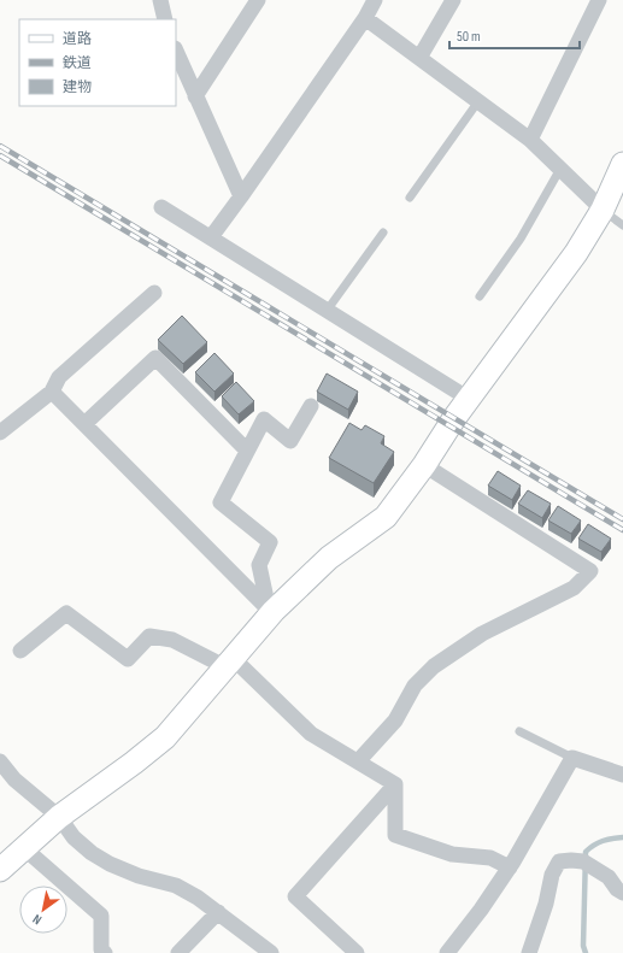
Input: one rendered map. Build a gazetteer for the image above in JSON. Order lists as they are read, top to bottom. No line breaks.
{"legend":["道路","鉄道","建物"],"scale_bar":"50 m","north":"bottom left"}
